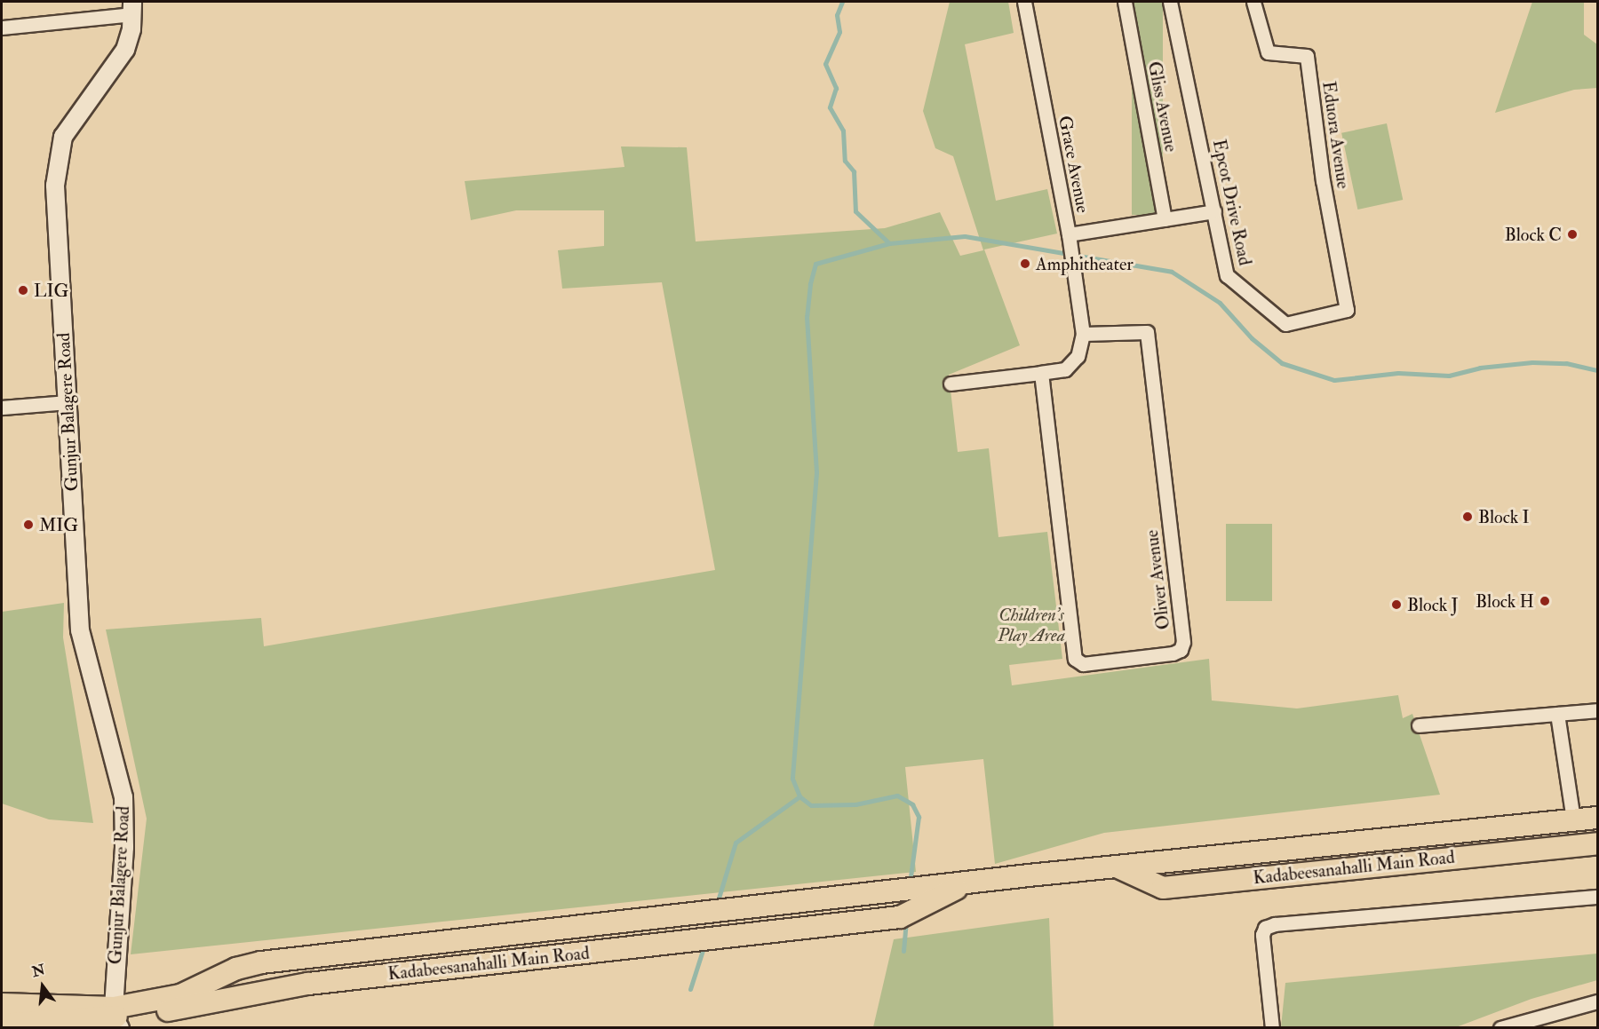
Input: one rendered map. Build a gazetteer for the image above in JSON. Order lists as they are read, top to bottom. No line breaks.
{"streets":{"main road":["Kadabeesanahalli Main Road"],"street":["Gliss Avenue","Eduora Avenue","Grace Avenue","Epcot Drive Road","Gunjur Balagere Road","Oliver Avenue"]},"crossings":[["Eduora Avenue","Epcot Drive Road"],["Grace Avenue","Oliver Avenue"],["Gunjur Balagere Road","Kadabeesanahalli Main Road"]],"parks":["Children's Play Area"],"places":["Block C","Amphitheater","LIG","Block I","MIG","Block H","Block J"],"north":"top"}
